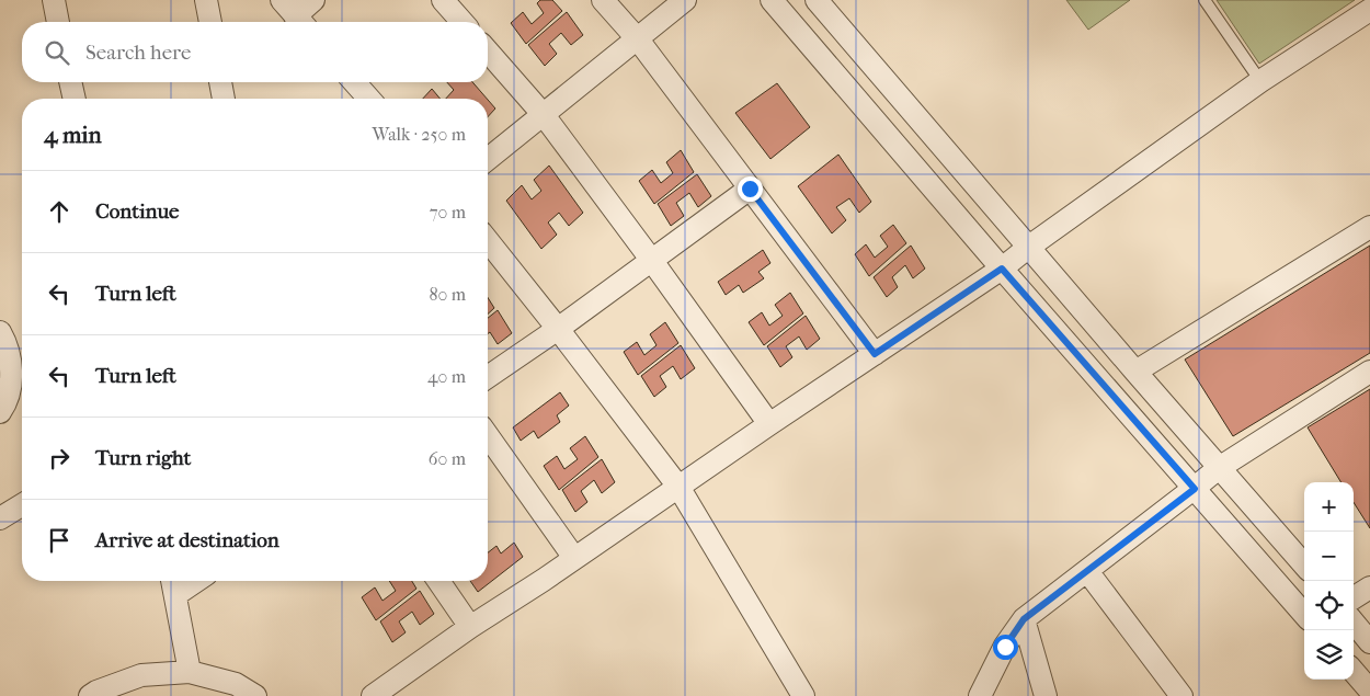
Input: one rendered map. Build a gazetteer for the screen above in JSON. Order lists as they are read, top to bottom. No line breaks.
{"page":{"search":"Search here","heading":["4 min","Walk · 250 m"],"list":[["Continue","70 m"],["Turn left","80 m"],["Turn left","40 m"],["Turn right","60 m"],"Arrive at destination"],"map_buttons":["+","−"]}}
